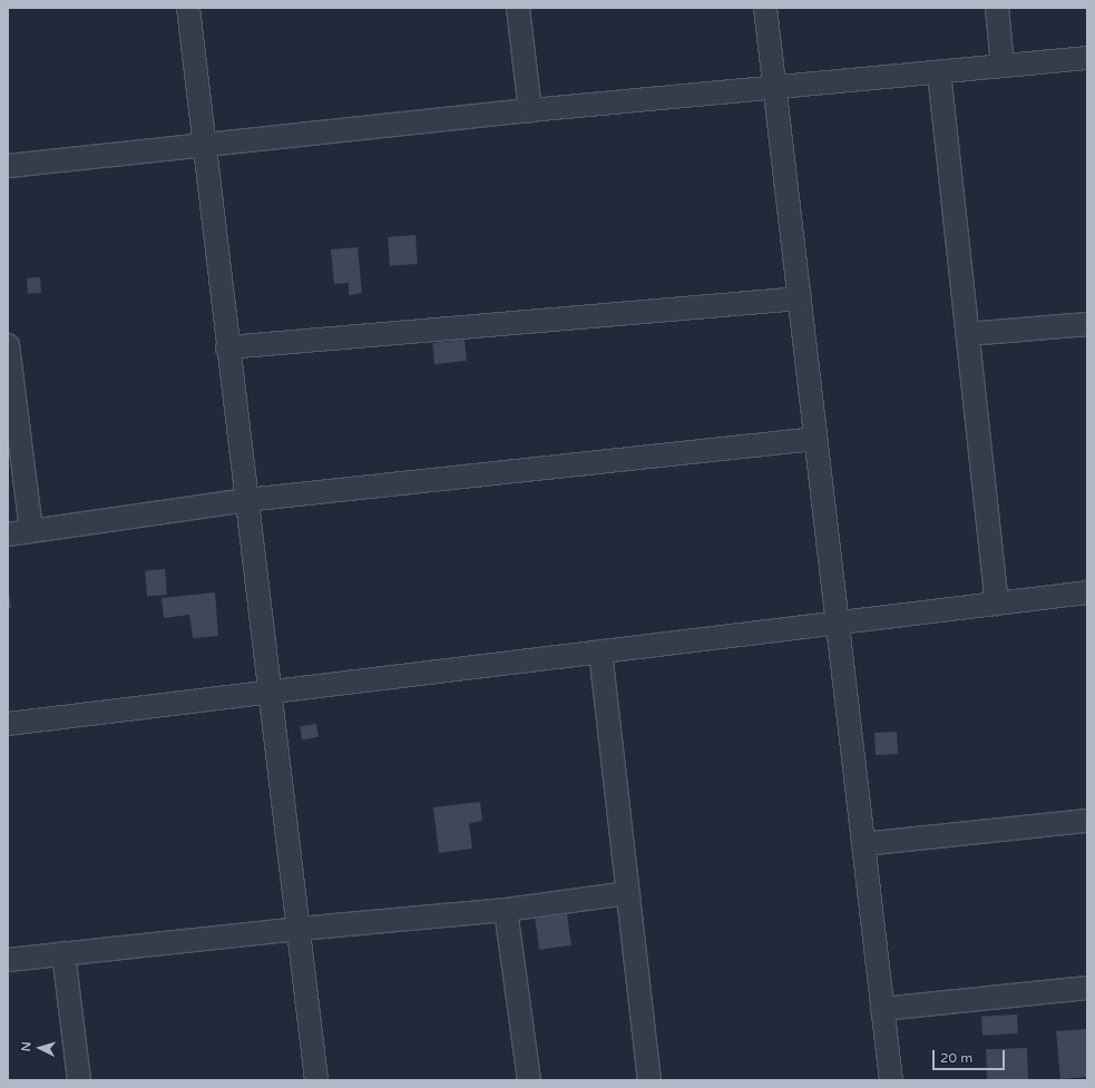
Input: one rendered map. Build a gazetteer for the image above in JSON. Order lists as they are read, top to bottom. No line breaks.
{"scale_bar":"20 m","north":"left"}
